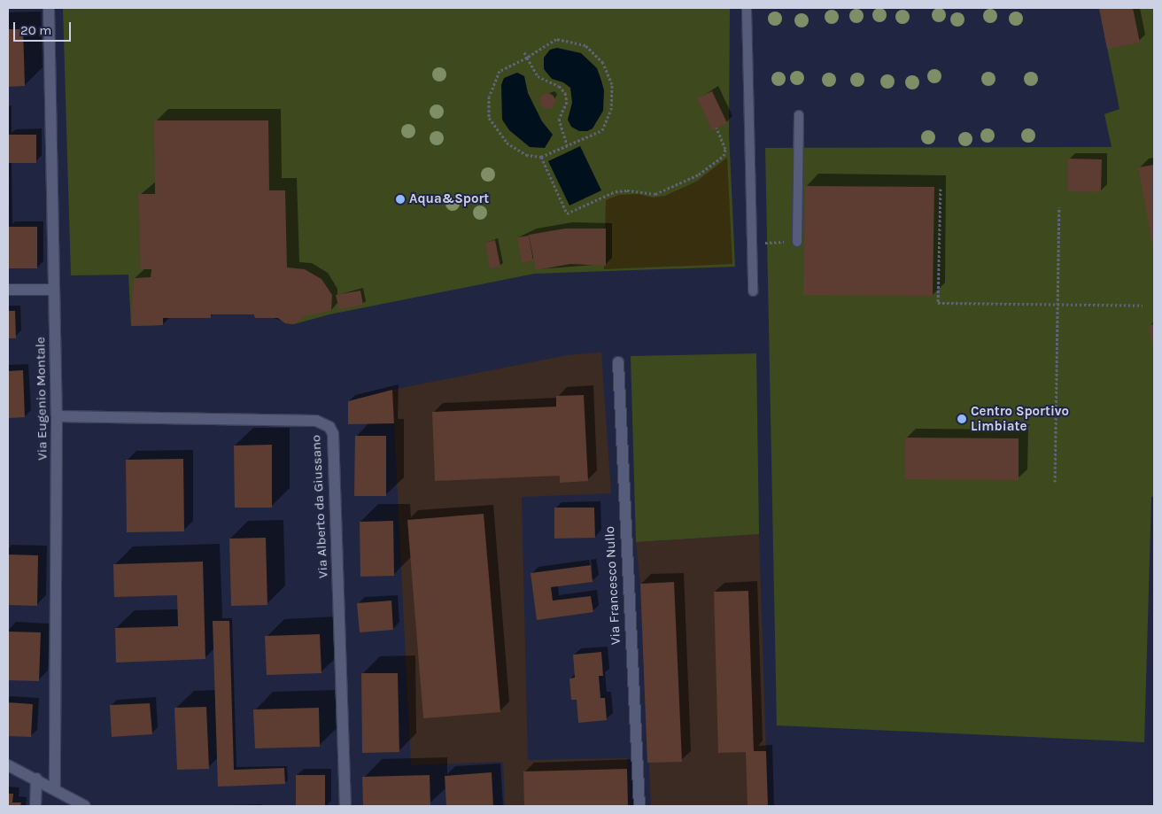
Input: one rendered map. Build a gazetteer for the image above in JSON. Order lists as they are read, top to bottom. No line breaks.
{"streets":{"street":["Via Eugenio Montale","Via Alberto da Giussano","Via Francesco Nullo"]},"crossings":[["Via Eugenio Montale","Via Alberto da Giussano"]],"places":["Aqua&Sport","Centro Sportivo Limbiate"],"scale_bar":"20 m"}
